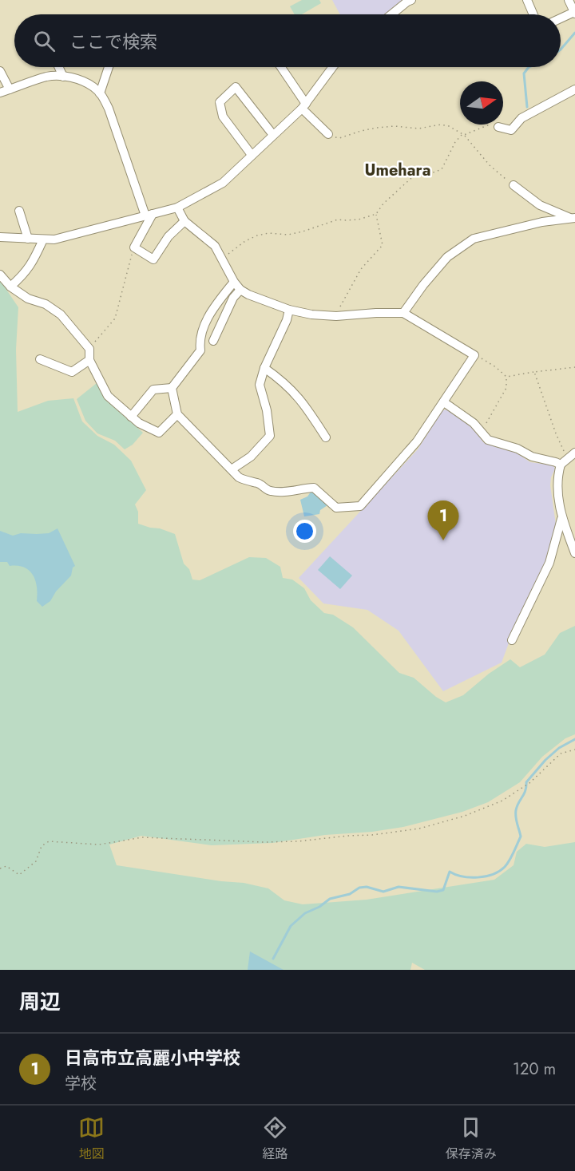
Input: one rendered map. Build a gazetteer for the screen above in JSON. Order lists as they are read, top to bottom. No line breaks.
{"districts":["Umehara"],"north":"right","page":{"search":"ここで検索","pins":"1","heading":"周辺","list":[{"mark":"1","name":"日高市立高麗小中学校","note":"学校","value":"120 m"}],"nav":["地図","経路","保存済み"]}}
